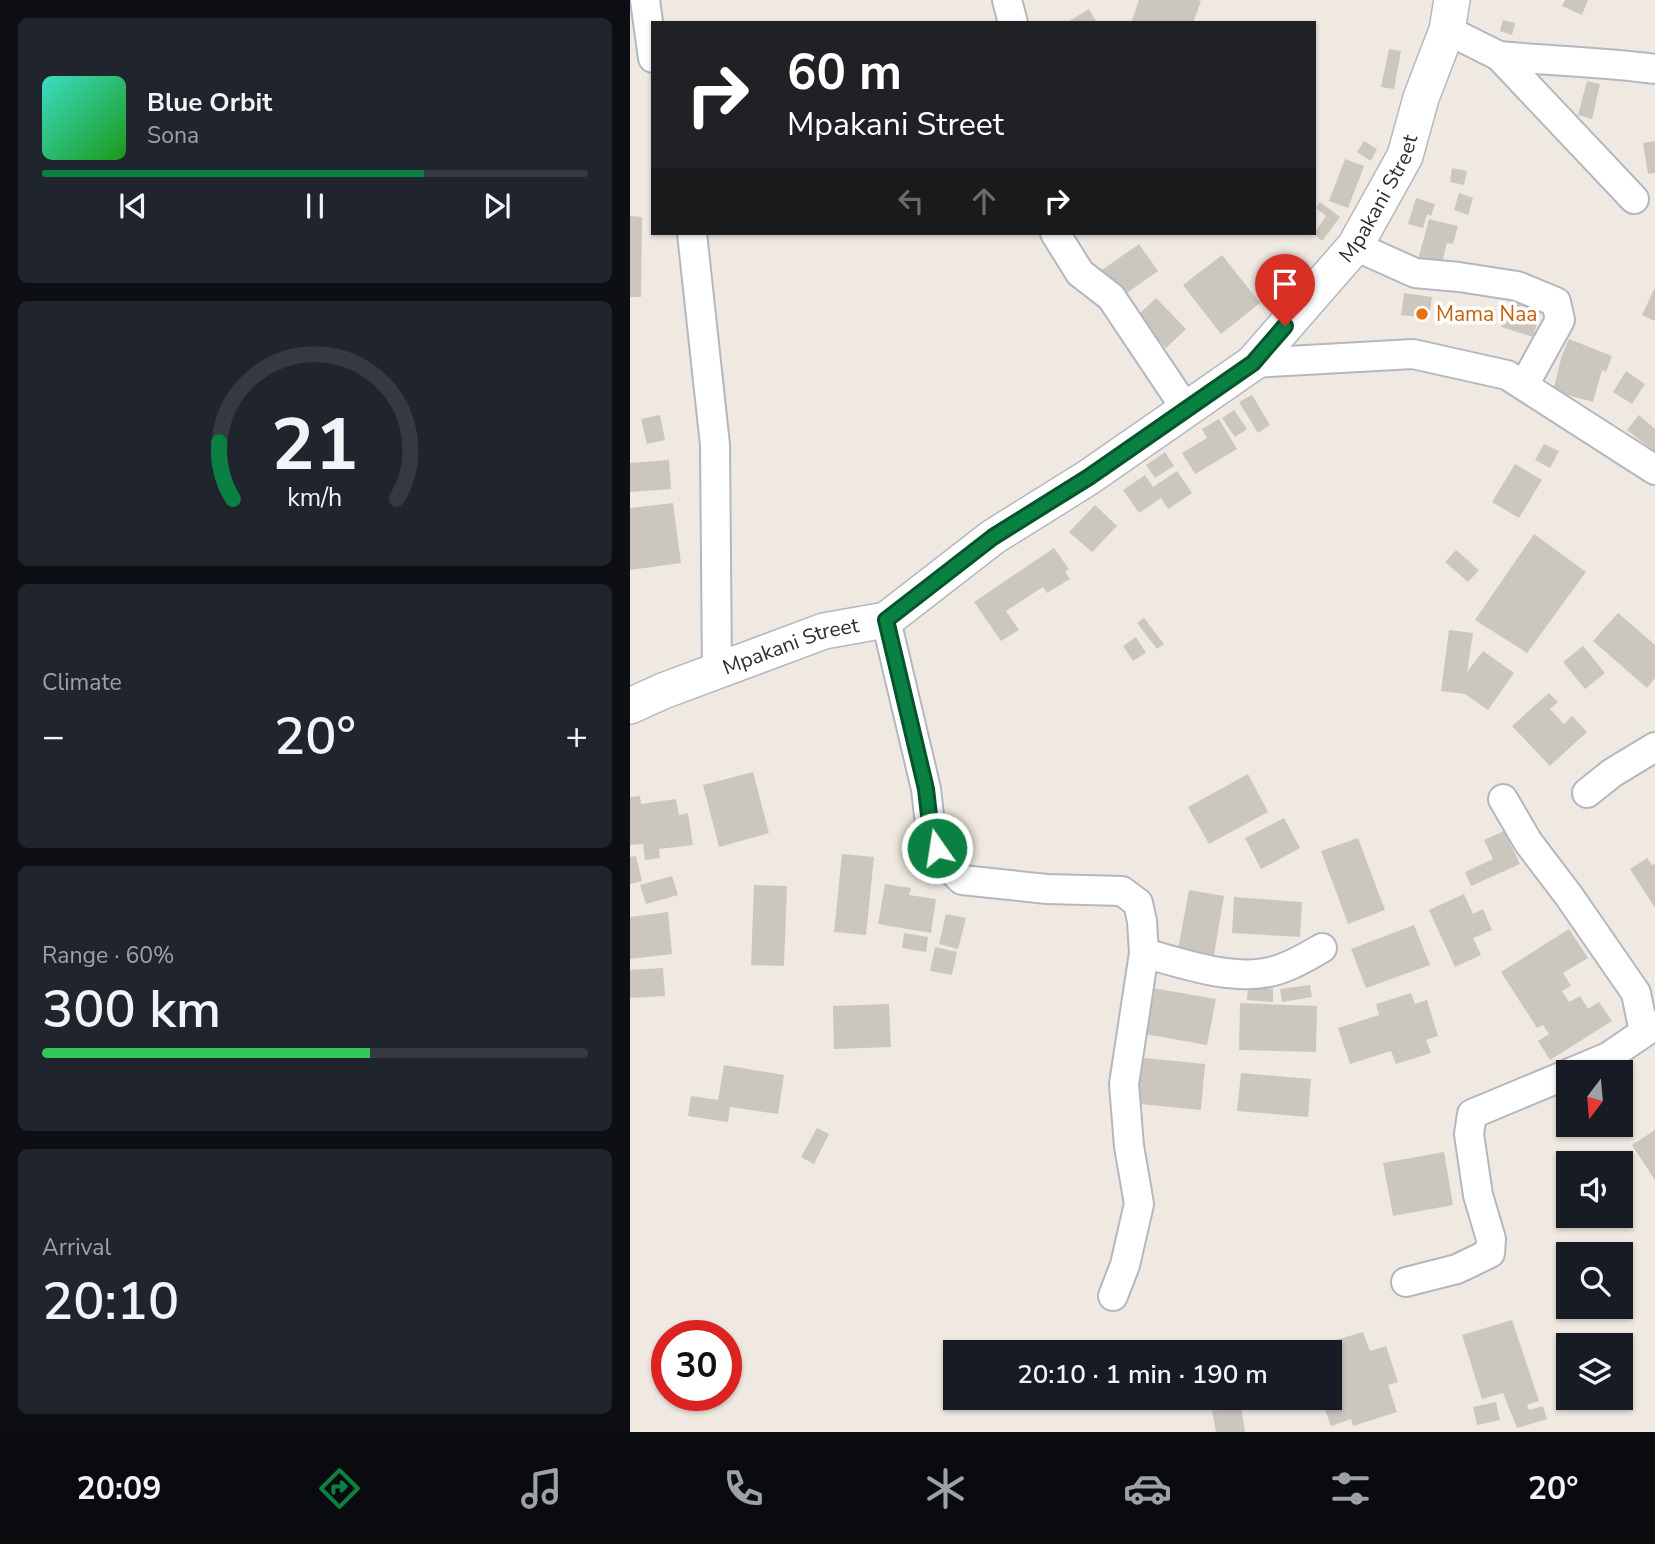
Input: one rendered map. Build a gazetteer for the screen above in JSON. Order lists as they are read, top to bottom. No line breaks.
{"streets":{"street":["Mpakani Street"]},"places":["Mama Naa"],"north":"bottom","page":{"turn":["60 m","Mpakani Street"],"song":["Blue Orbit","Sona"],"tile":["Climate",["Range · 60%","300 km"],["Arrival","20:10"]],"heat":["−","20°","+"],"limit":"30","trip":"20:10 · 1 min · 190 m","tabs":["20:09","20°"],"gauge":["21","km/h"]}}
